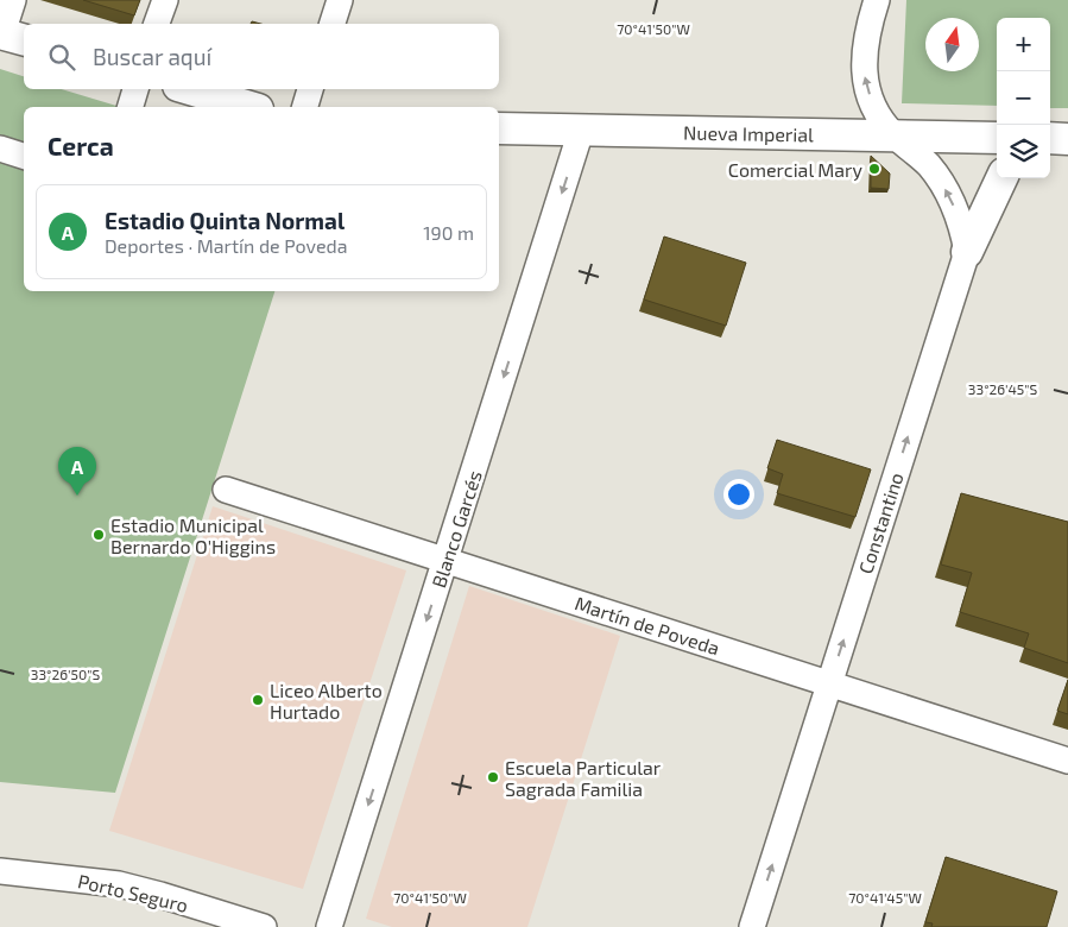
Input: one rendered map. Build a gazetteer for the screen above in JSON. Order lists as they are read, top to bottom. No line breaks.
{"streets":{"main road":["Nueva Imperial"],"street":["Constantino","Blanco Garcés","Martín de Poveda","Porto Seguro"]},"crossings":[["Nueva Imperial","Blanco Garcés"],["Constantino","Martín de Poveda"],["Blanco Garcés","Martín de Poveda"]],"one_way":["Constantino","Blanco Garcés"],"places":["Comercial Mary","Estadio Municipal Bernardo O'Higgins","Liceo Alberto Hurtado","Escuela Particular Sagrada Familia"],"north":"top","page":{"map_buttons":["+","−"],"search":"Buscar aquí","heading":"Cerca","list":[{"mark":"A","name":"Estadio Quinta Normal","note":"Deportes · Martín de Poveda","value":"190 m"}],"pins":"A"},"coordinates":["70°41'50\"W","33°26'45\"S","33°26'50\"S","70°41'45\"W"]}
